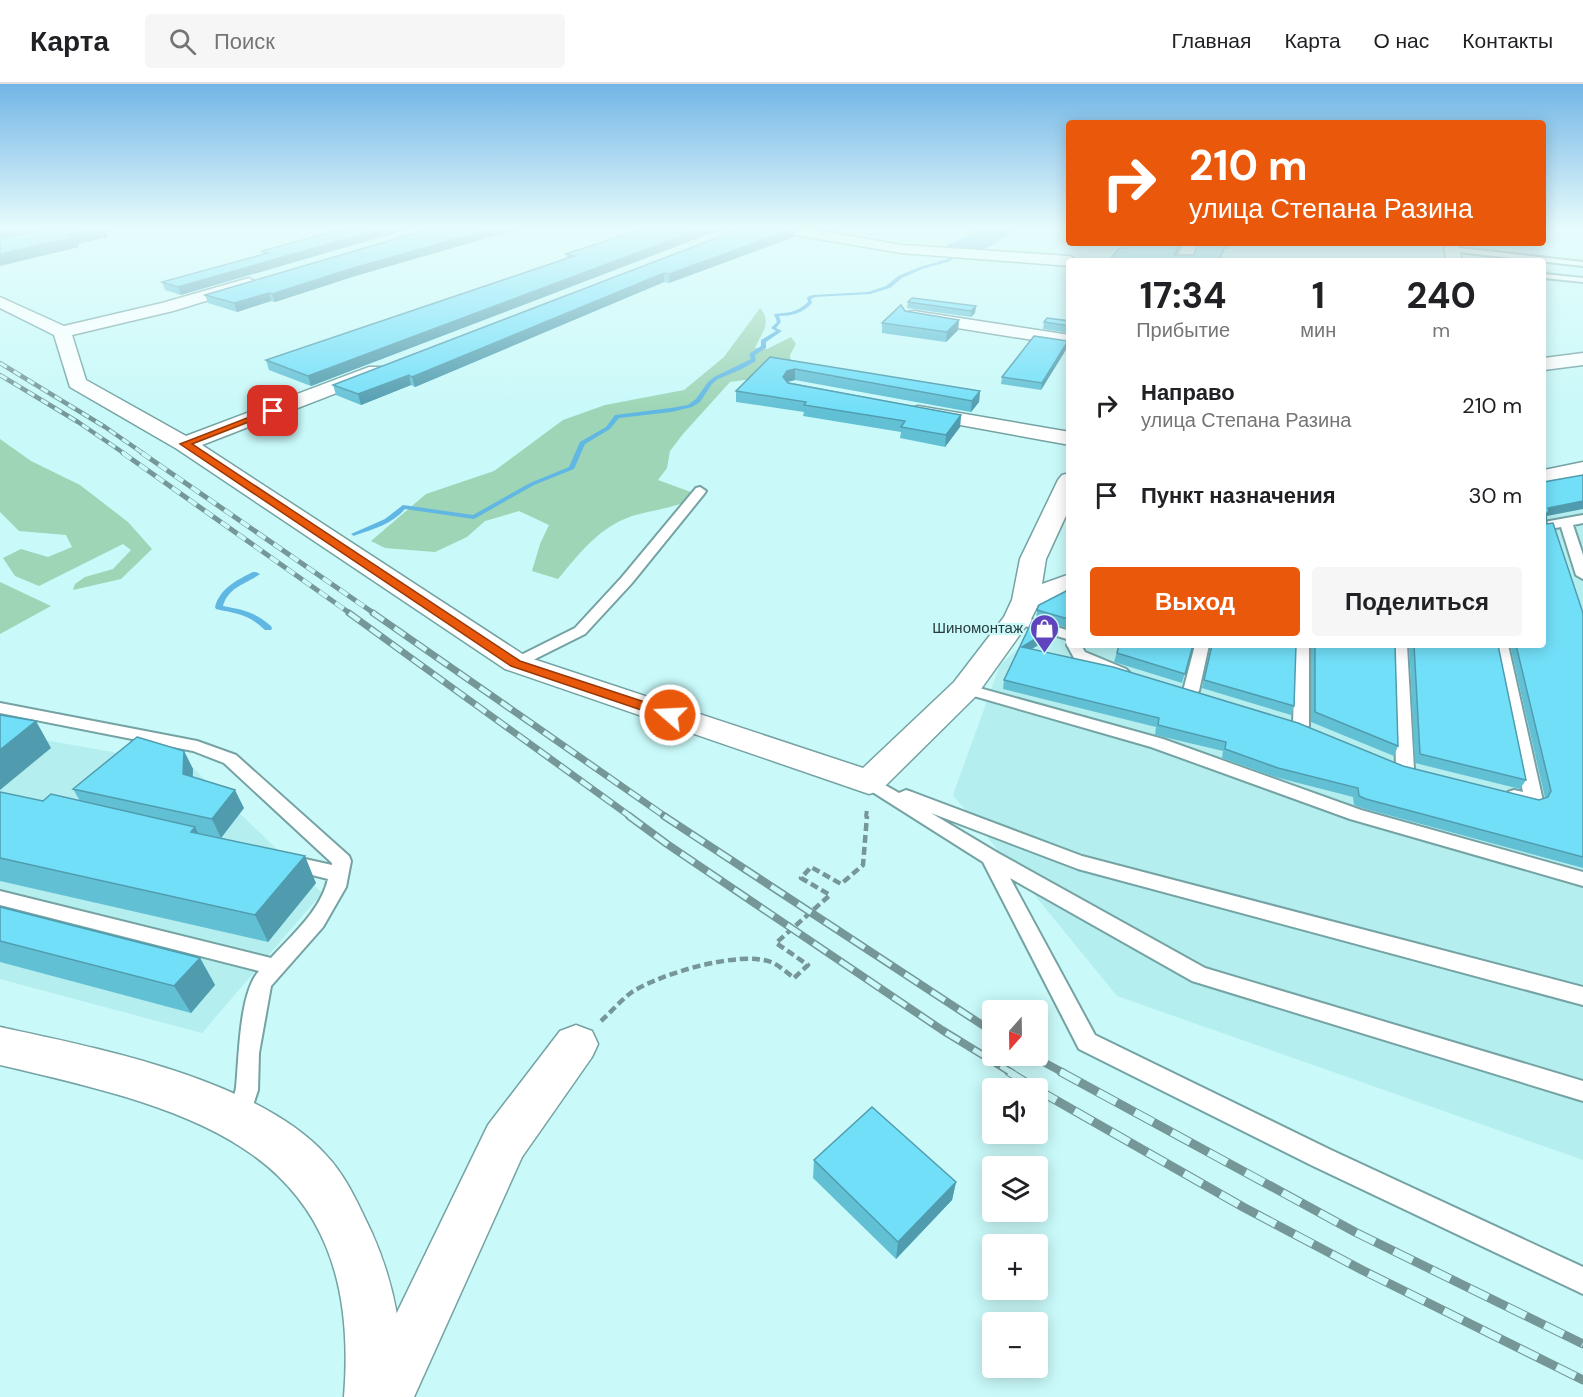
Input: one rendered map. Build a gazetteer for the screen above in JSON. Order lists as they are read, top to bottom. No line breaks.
{"places":{"shop":["Шиномонтаж"]},"north":"bottom","page":{"header":"Карта","search":"Поиск","nav":["Главная","Карта","О нас","Контакты"],"turn":["210 m","улица Степана Разина"],"eta":["17:34","Прибытие","1","мин","240","m"],"list":[{"name":"Направо","note":"улица Степана Разина","value":"210 m"},{"name":"Пункт назначения","value":"30 m"}],"buttons":["Выход","Поделиться"],"map_buttons":["+","−"]}}
